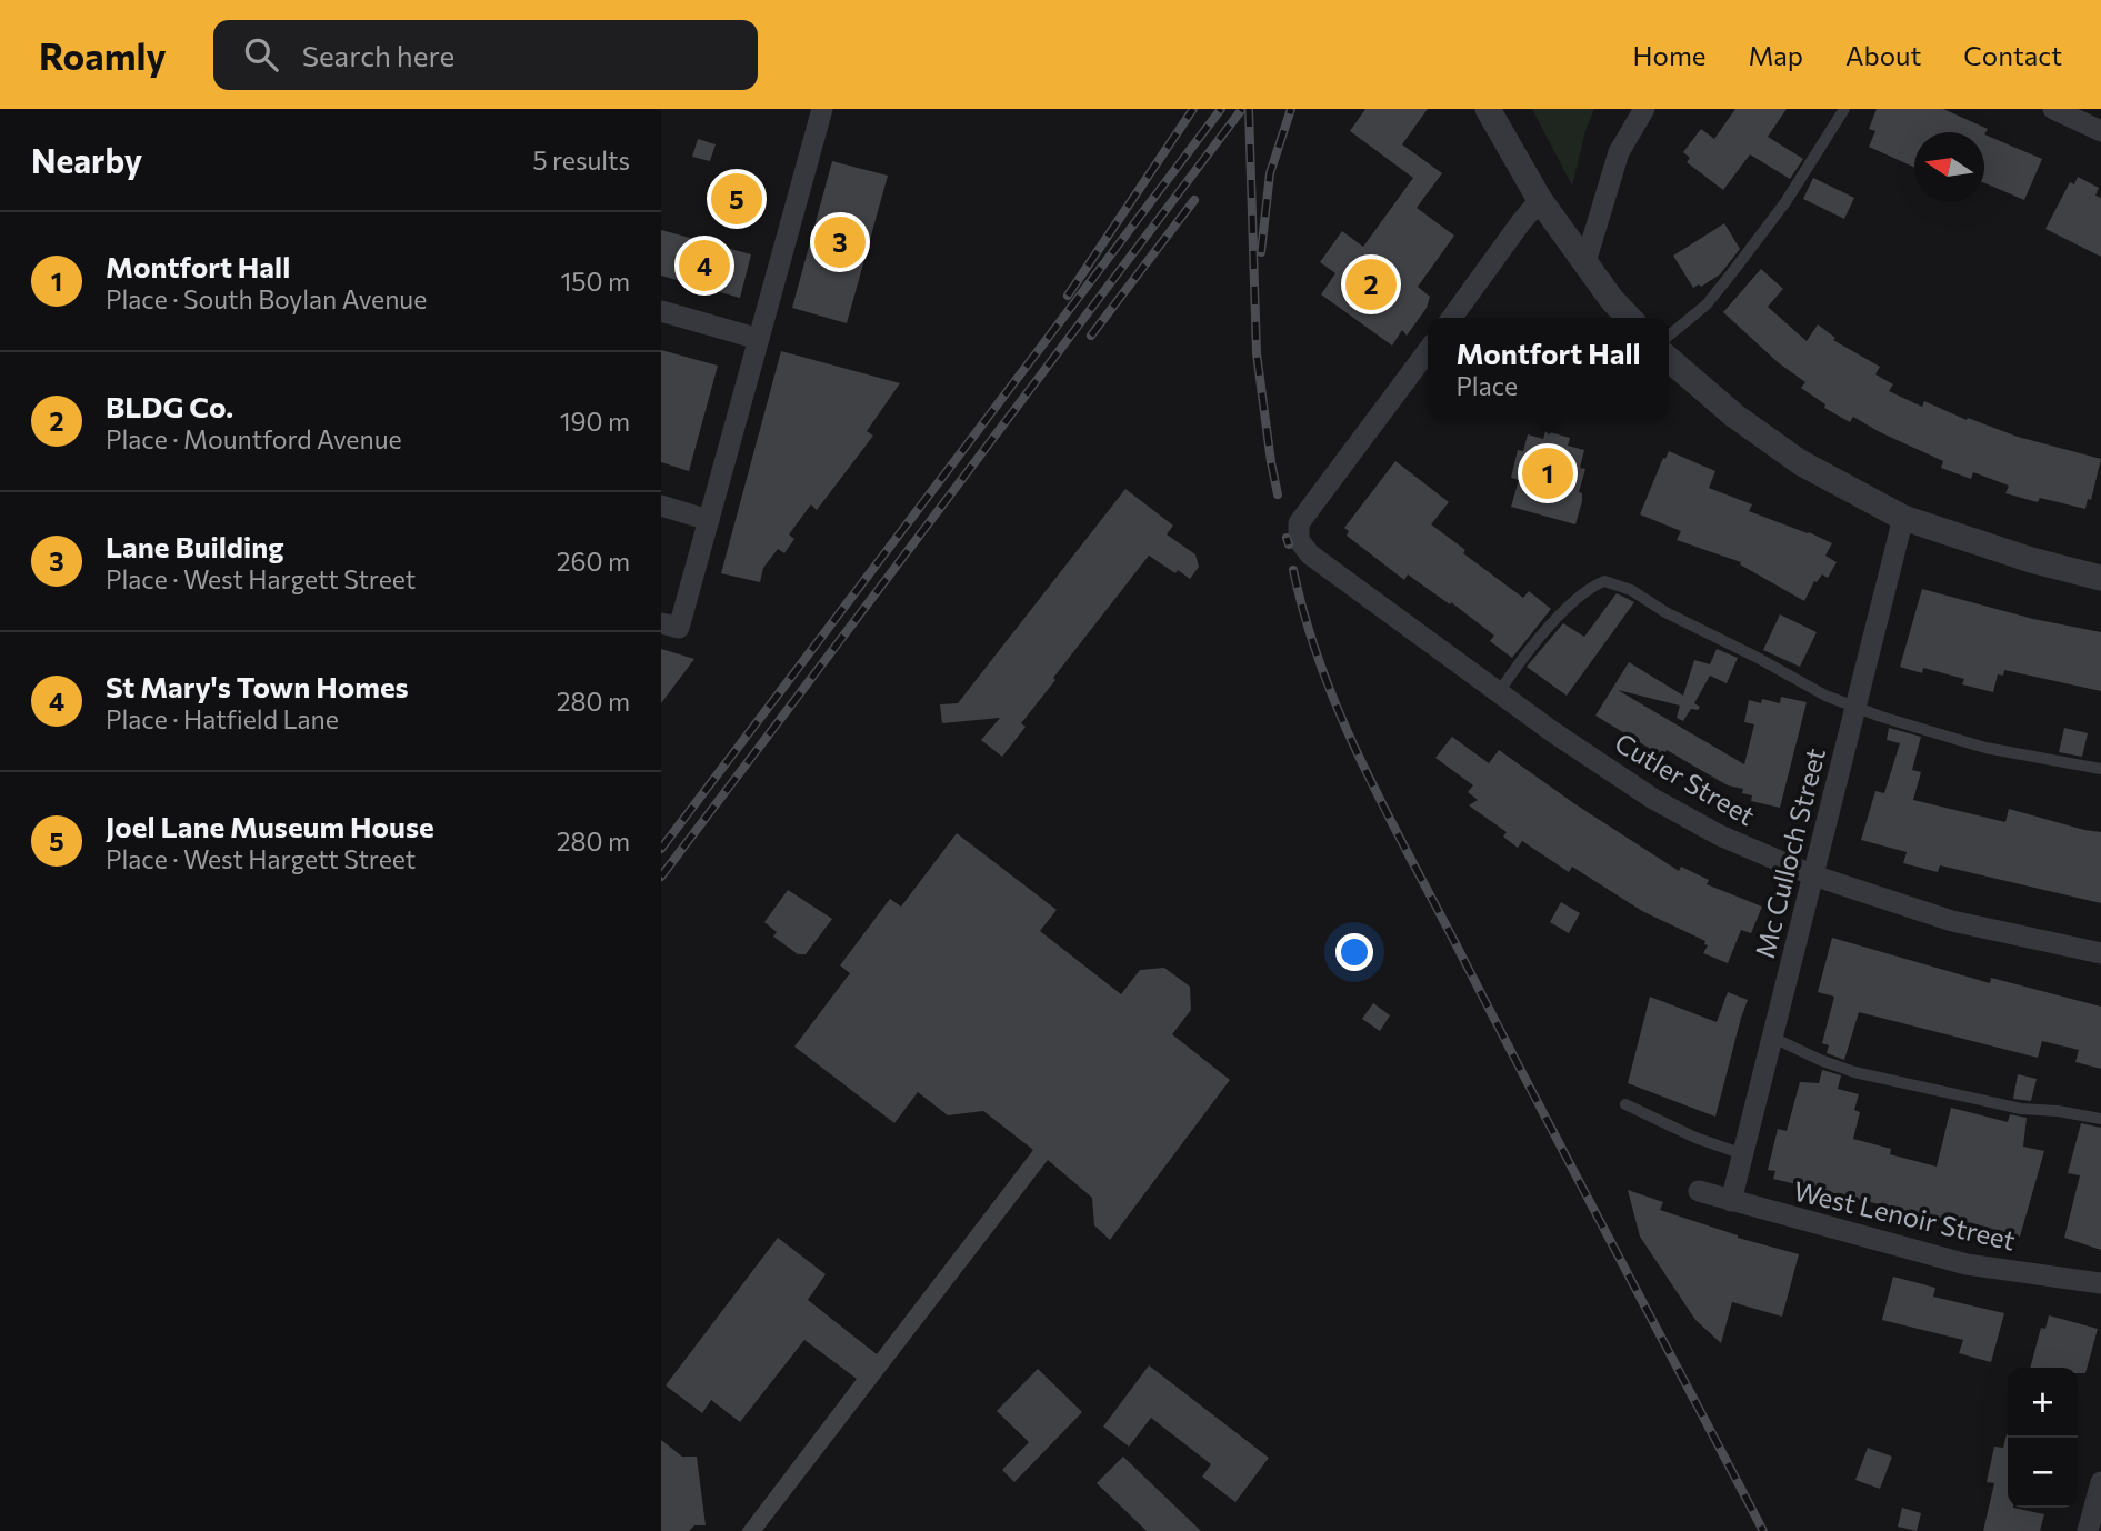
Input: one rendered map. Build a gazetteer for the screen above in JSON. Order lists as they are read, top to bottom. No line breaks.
{"streets":{"street":["Cutler Street","Mc Culloch Street","West Lenoir Street"]},"crossings":[["Cutler Street","Mc Culloch Street"],["Mc Culloch Street","West Lenoir Street"]],"north":"left","page":{"header":"Roamly","search":"Search here","nav":["Home","Map","About","Contact"],"heading":["Nearby","5 results"],"pins":["5","3","4","2","1"],"list":[{"mark":"1","name":"Montfort Hall","note":"Place · South Boylan Avenue","value":"150 m"},{"mark":"2","name":"BLDG Co.","note":"Place · Mountford Avenue","value":"190 m"},{"mark":"3","name":"Lane Building","note":"Place · West Hargett Street","value":"260 m"},{"mark":"4","name":"St Mary's Town Homes","note":"Place · Hatfield Lane","value":"280 m"},{"mark":"5","name":"Joel Lane Museum House","note":"Place · West Hargett Street","value":"280 m"}],"popup":["Montfort Hall","Place"],"map_buttons":["+","−"]}}
